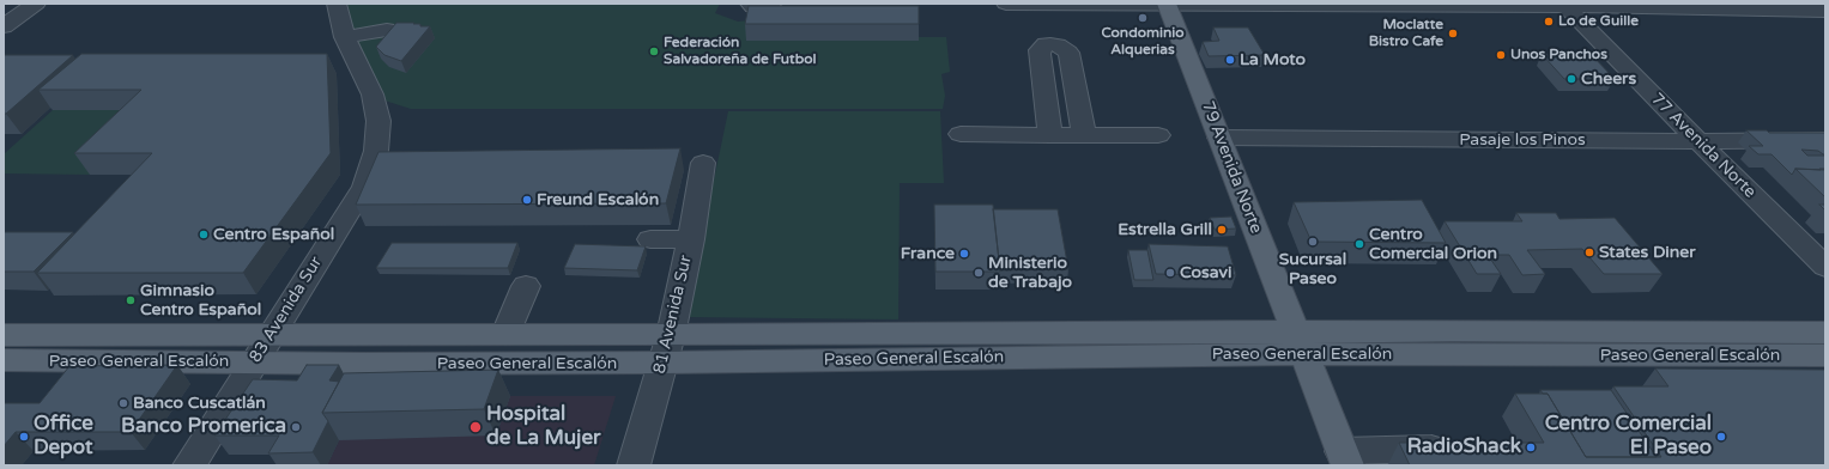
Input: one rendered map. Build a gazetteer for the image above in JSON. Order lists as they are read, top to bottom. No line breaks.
{"streets":{"main road":["79 Avenida Norte","Paseo General Escalón"],"street":["Pasaje los Pinos","77 Avenida Norte","83 Avenida Sur","81 Avenida Sur"]},"crossings":[["Pasaje los Pinos","77 Avenida Norte"],["Pasaje los Pinos","79 Avenida Norte"],["79 Avenida Norte","Paseo General Escalón"],["83 Avenida Sur","Paseo General Escalón"],["81 Avenida Sur","Paseo General Escalón"]],"places":["Condominio Alquerias","Lo de Guille","Moclatte Bistro Cafe","Federación Salvadoreña de Futbol","Unos Panchos","La Moto","Cheers","Freund Escalón","Estrella Grill","Centro Español","Sucursal Paseo","Centro Comercial Orion","States Diner","France","Ministerio de Trabajo","Cosavi","Gimnasio Centro Español","Banco Cuscatlán","Banco Promerica","Hospital de La Mujer","Office Depot","Centro Comercial El Paseo","RadioShack"]}
